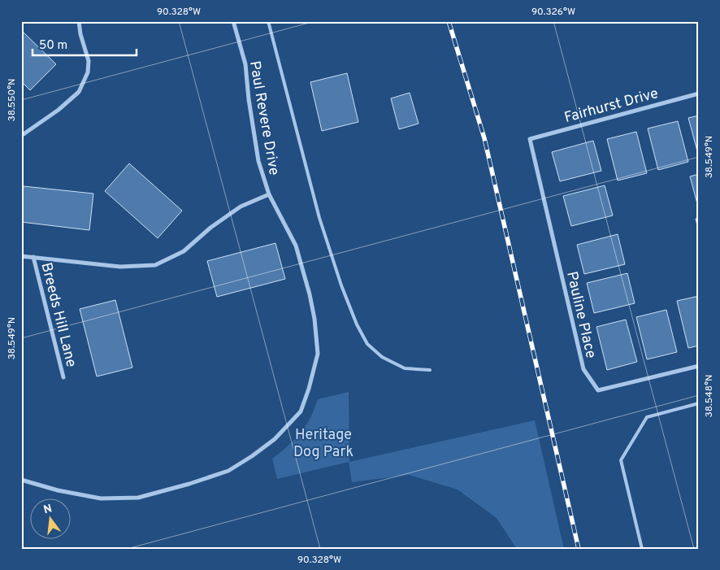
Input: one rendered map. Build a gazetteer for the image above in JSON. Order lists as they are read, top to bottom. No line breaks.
{"streets":{"street":["Fairhurst Drive","Paul Revere Drive","Breeds Hill Lane","Pauline Place"]},"crossings":[["Fairhurst Drive","Pauline Place"]],"parks":["Heritage Dog Park"],"scale_bar":"50 m","north":"top","coordinates":["90.328°W","90.326°W","38.550°N","38.549°N","38.548°N"]}
